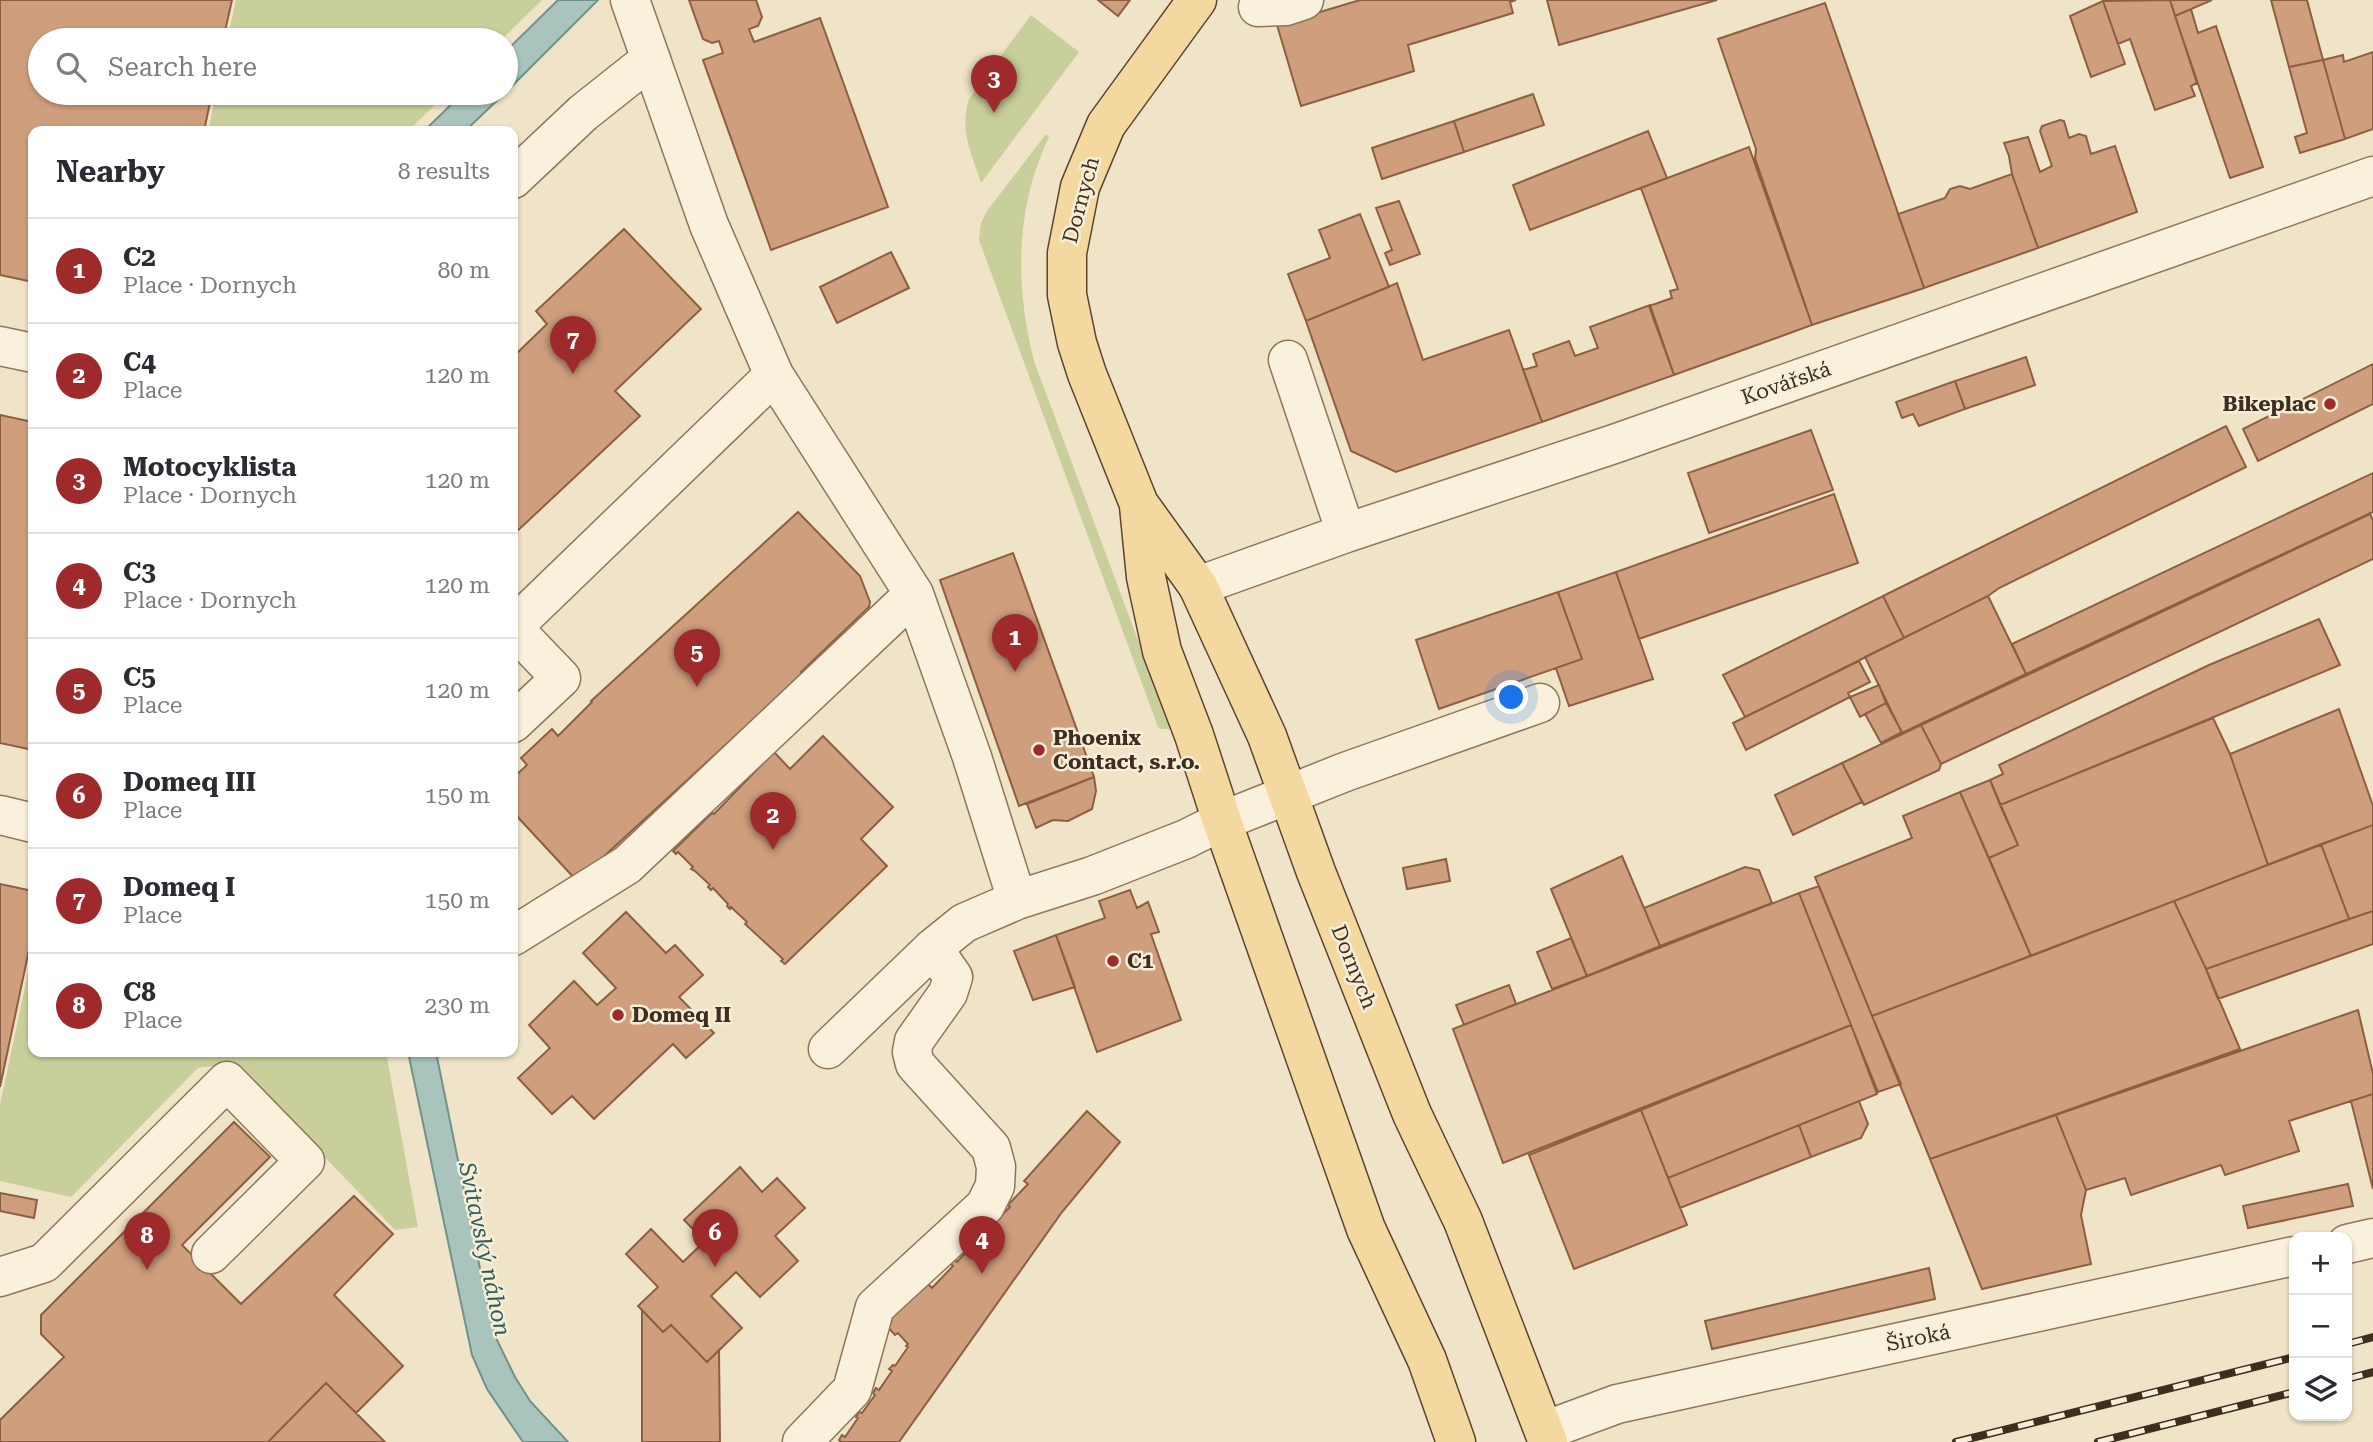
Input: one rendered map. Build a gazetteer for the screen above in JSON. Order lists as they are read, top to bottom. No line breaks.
{"streets":{"main road":["Dornych"],"street":["Kovářská","Široká"]},"crossings":[["Dornych","Kovářská"],["Dornych","Široká"]],"water":["Svitavský náhon"],"places":["Bikeplac","Phoenix Contact, s.r.o.","C1","Domeq II"],"page":{"search":"Search here","pins":["3","7","1","5","2","6","8","4"],"heading":["Nearby","8 results"],"list":[{"mark":"1","name":"C2","note":"Place · Dornych","value":"80 m"},{"mark":"2","name":"C4","note":"Place","value":"120 m"},{"mark":"3","name":"Motocyklista","note":"Place · Dornych","value":"120 m"},{"mark":"4","name":"C3","note":"Place · Dornych","value":"120 m"},{"mark":"5","name":"C5","note":"Place","value":"120 m"},{"mark":"6","name":"Domeq III","note":"Place","value":"150 m"},{"mark":"7","name":"Domeq I","note":"Place","value":"150 m"},{"mark":"8","name":"C8","note":"Place","value":"230 m"}],"map_buttons":["+","−"]}}
